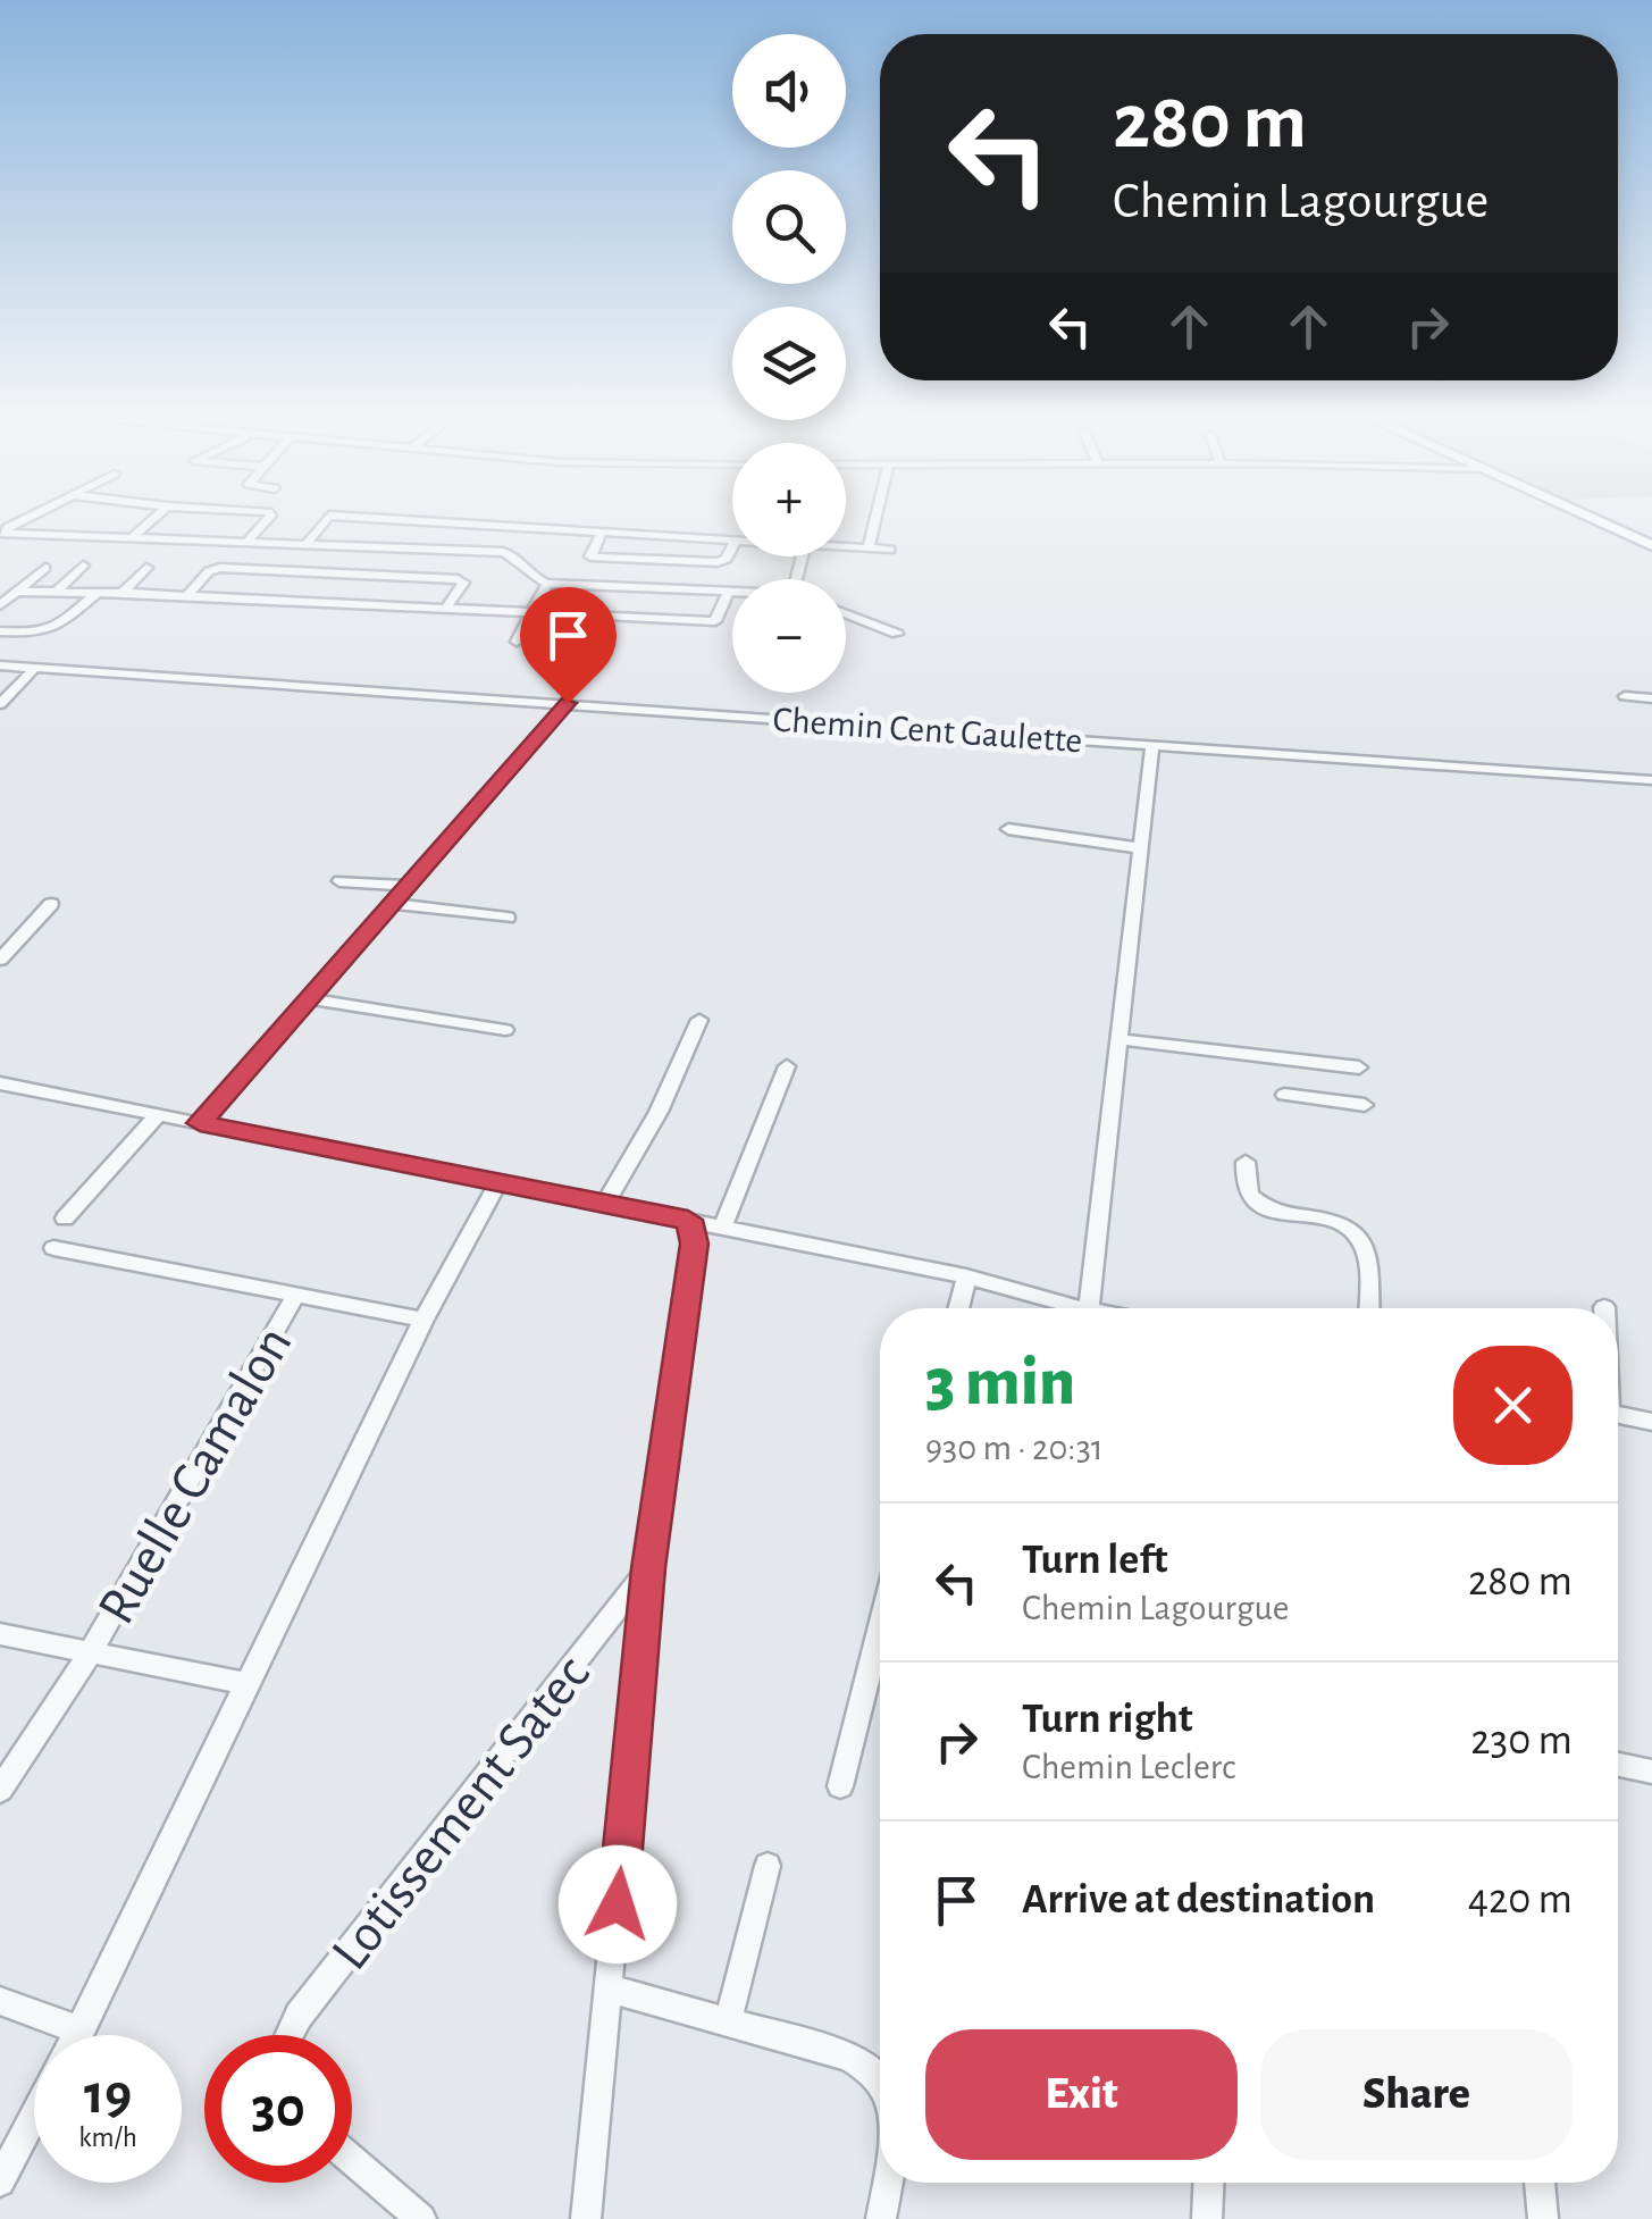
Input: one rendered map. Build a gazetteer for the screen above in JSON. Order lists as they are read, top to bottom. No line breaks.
{"streets":{"street":["Chemin Cent Gaulette","Ruelle Camalon","Lotissement Satec"]},"page":{"map_buttons":["+","−"],"turn":["280 m","Chemin Lagourgue"],"heading":["3 min","930 m · 20:31"],"list":[{"name":"Turn left","note":"Chemin Lagourgue","value":"280 m"},{"name":"Turn right","note":"Chemin Leclerc","value":"230 m"},{"name":"Arrive at destination","value":"420 m"}],"buttons":["Exit","Share"],"speed":"19 km/h","limit":"30"}}
